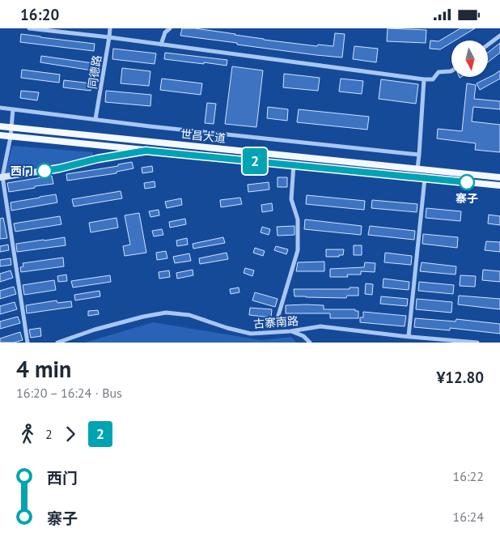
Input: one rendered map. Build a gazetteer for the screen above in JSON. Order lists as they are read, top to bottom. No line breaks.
{"streets":{"main road":["世昌大道"],"street":["同德路","古寨南路"]},"places":["西门","寨子"],"lines":["bus line 2"],"north":"bottom","page":{"status":"16:20","on_map":"2","heading":["4 min","16:20 – 16:24 · Bus","¥12.80"],"legs":["2","2"],"list":[{"name":"西门","value":"16:22"},{"name":"寨子","value":"16:24"}]}}
